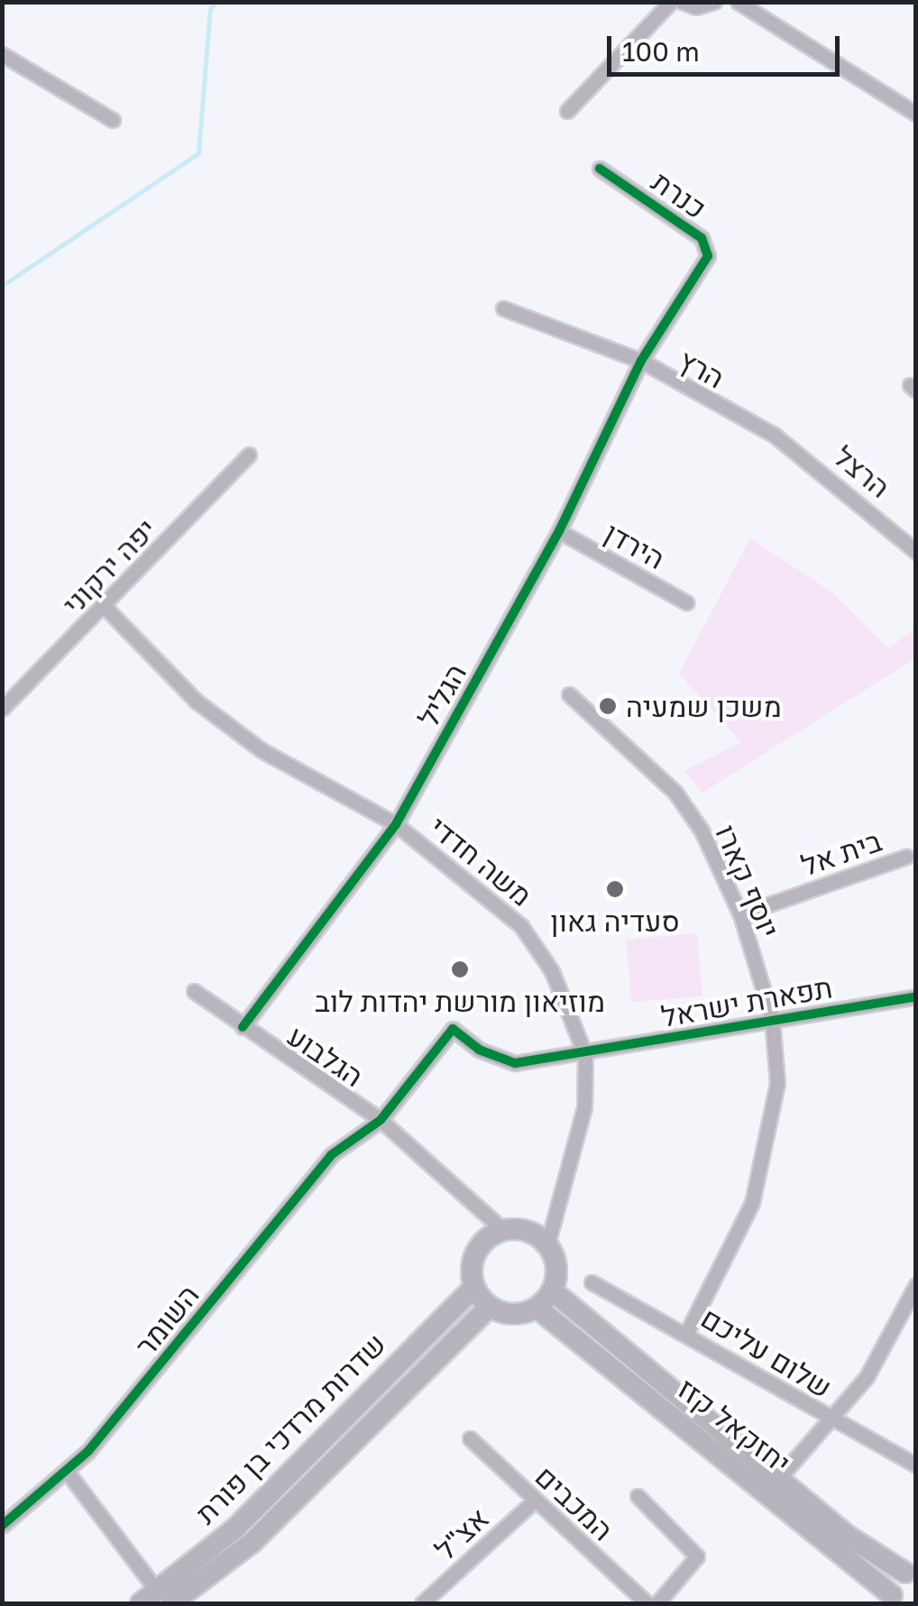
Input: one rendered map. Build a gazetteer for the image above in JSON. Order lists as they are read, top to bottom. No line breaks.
{"streets":{"street":["כנרת","הרץ","הרצל","הירדן","יפה ירקוני","הגליל","בית אל","משה חדדי","יוסף קארו","תפארת ישראל","הגלבוע","השומר","שלום עליכם","יחזקאל קזז","שדרות מרדכי בן פורת","המכבים","אצ\"ל"]},"crossings":[["כנרת","הרץ"],["כנרת","הגליל"],["הרץ","הרצל"],["הרץ","הגליל"],["הירדן","הגליל"],["יפה ירקוני","משה חדדי"],["הגליל","משה חדדי"],["הגליל","הגלבוע"],["בית אל","יוסף קארו"],["משה חדדי","תפארת ישראל"],["משה חדדי","הגלבוע"],["משה חדדי","יחזקאל קזז"],["משה חדדי","שדרות מרדכי בן פורת"],["יוסף קארו","תפארת ישראל"],["יוסף קארו","שלום עליכם"],["תפארת ישראל","הגלבוע"],["תפארת ישראל","השומר"],["הגלבוע","השומר"],["הגלבוע","יחזקאל קזז"],["הגלבוע","שדרות מרדכי בן פורת"],["יחזקאל קזז","שדרות מרדכי בן פורת"],["המכבים","אצ\"ל"]],"places":["משכן שמעיה","סעדיה גאון","מוזיאון מורשת יהדות לוב"],"scale_bar":"100 m"}
